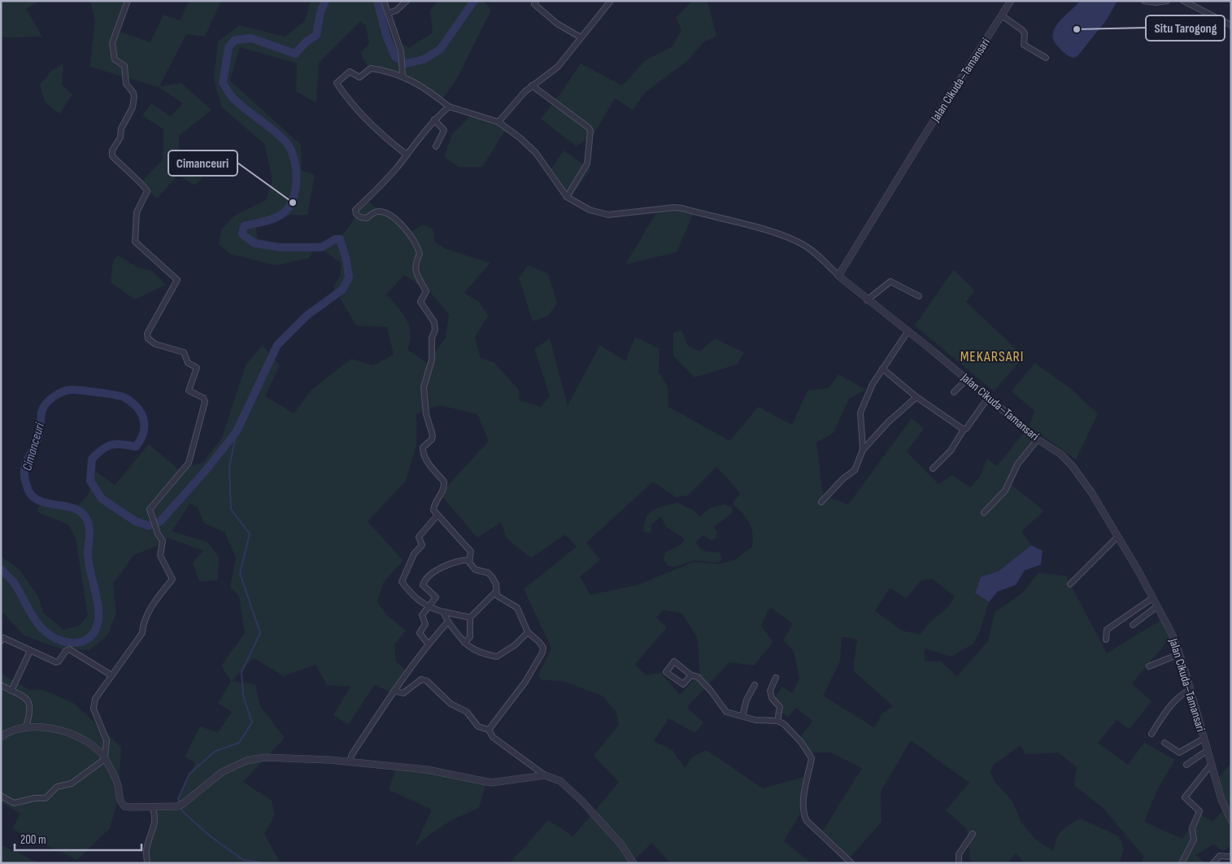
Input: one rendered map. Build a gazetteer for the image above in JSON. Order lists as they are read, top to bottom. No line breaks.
{"streets":{"street":["Jalan Cikuda–Tamansari"]},"districts":["MEKARSARI"],"water":["Cimanceuri"],"places":["Situ Tarogong","Cimanceuri"],"scale_bar":"200 m"}
